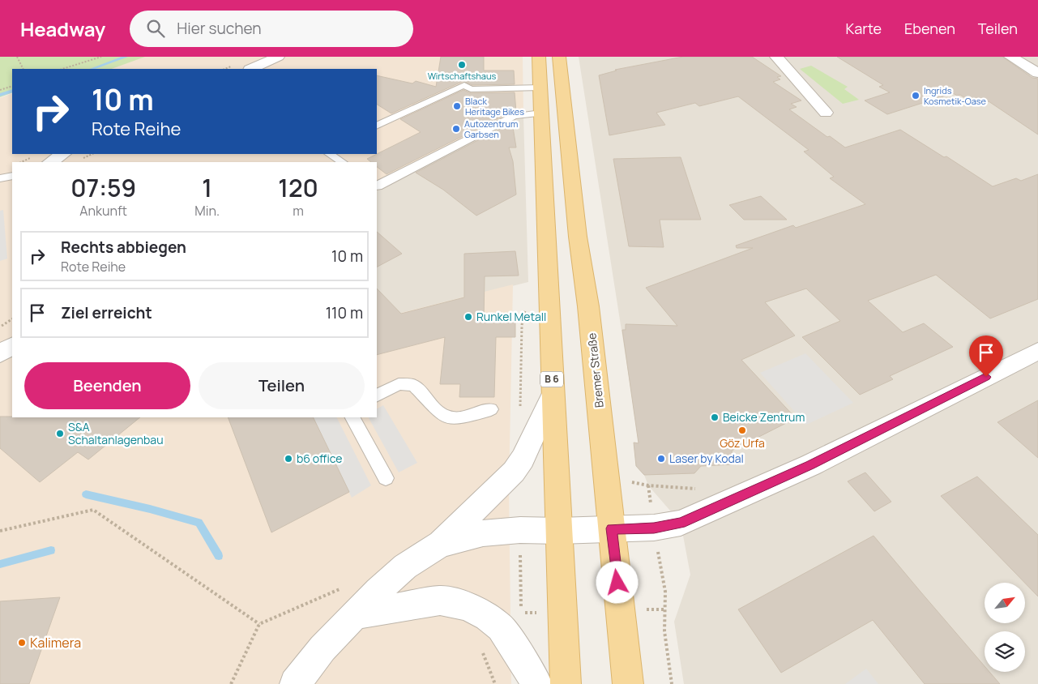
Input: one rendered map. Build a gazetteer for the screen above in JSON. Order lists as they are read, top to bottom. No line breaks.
{"streets":{"main road":["Bremer Straße","B 6"]},"places":["Wirtschaftshaus","Ingrids Kosmetik-Oase","Black Heritage Bikes","Autozentrum Garbsen","Runkel Metall","Beicke Zentrum","Göz Urfa","S&A Schaltanlagenbau","b6 office","Laser by Kodal","Kalimera"],"north":"top right","page":{"header":"Headway","search":"Hier suchen","nav":["Karte","Ebenen","Teilen"],"turn":["10 m","Rote Reihe"],"eta":["07:59","Ankunft","1","Min.","120","m"],"list":[{"name":"Rechts abbiegen","note":"Rote Reihe","value":"10 m"},{"name":"Ziel erreicht","value":"110 m"}],"buttons":["Beenden","Teilen"]}}
